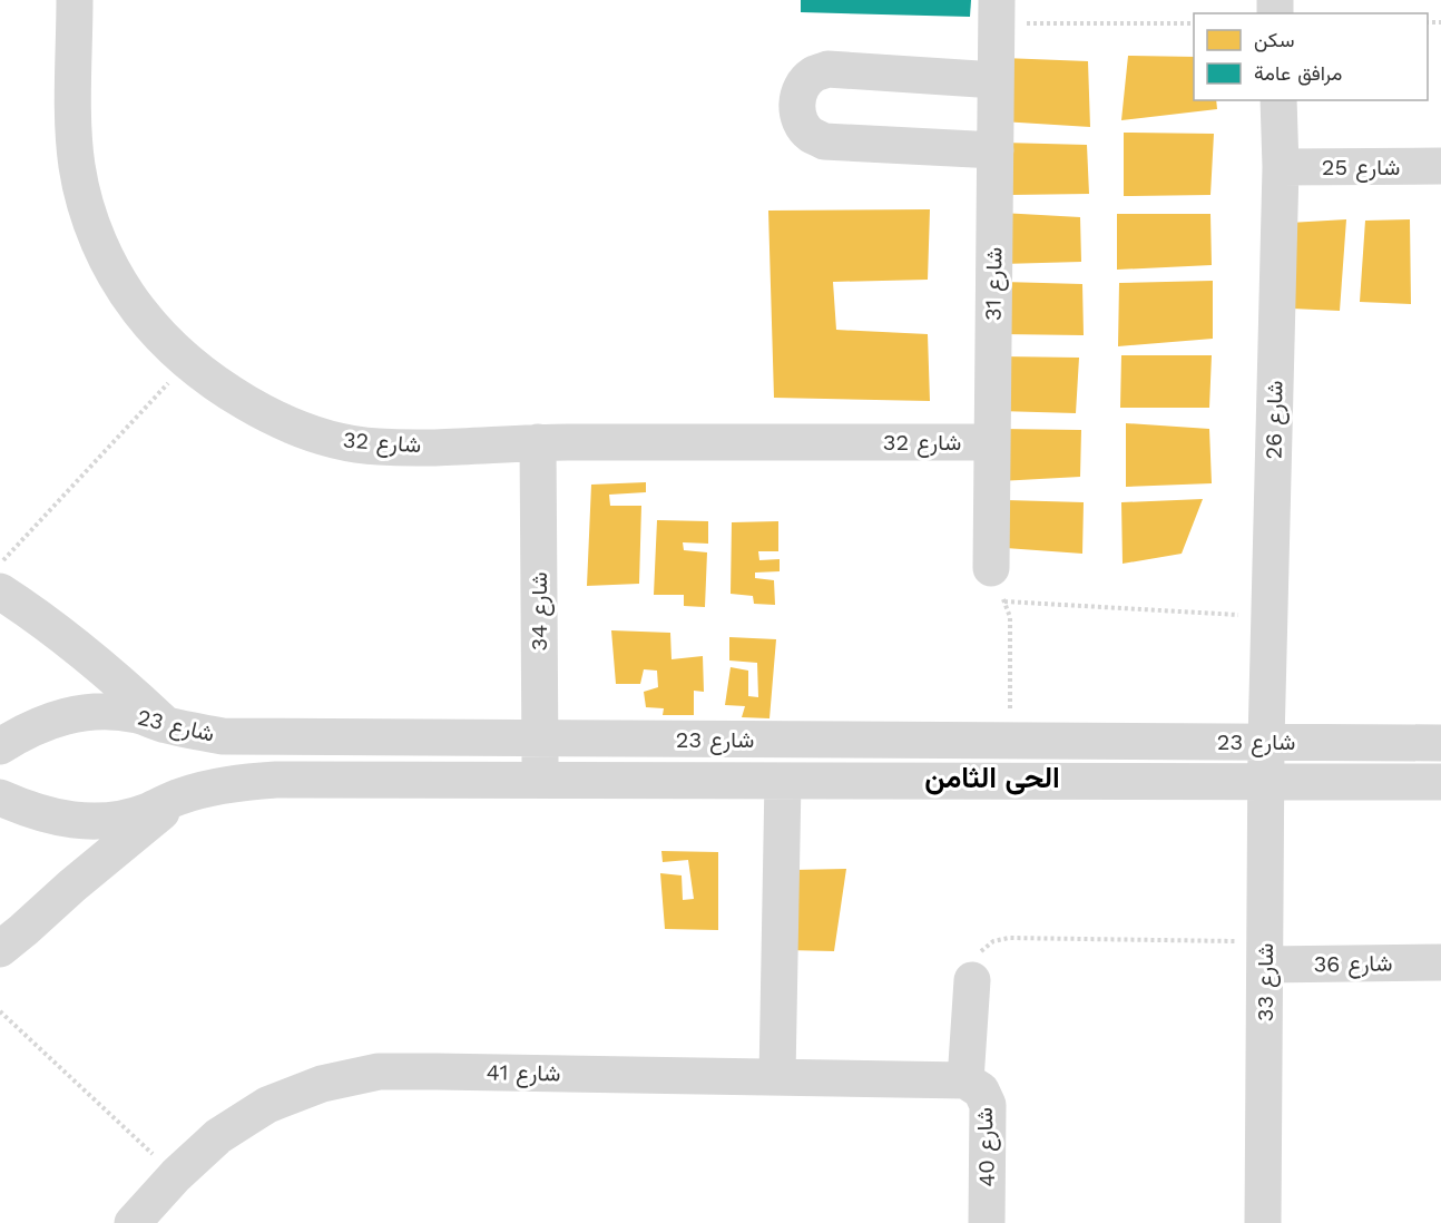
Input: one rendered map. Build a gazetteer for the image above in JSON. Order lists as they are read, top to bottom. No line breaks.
{"streets":{"street":["شارع 25","شارع 31","شارع 26","شارع 32","شارع 34","شارع 23","شارع 36","شارع 33","شارع 41","شارع 40"]},"crossings":[["شارع 25","شارع 26"],["شارع 31","شارع 32"],["شارع 26","شارع 23"],["شارع 26","شارع 33"],["شارع 32","شارع 34"],["شارع 34","شارع 23"],["شارع 23","شارع 33"],["شارع 36","شارع 33"],["شارع 41","شارع 40"]],"districts":["الحى الثامن"],"legend":["سكن","مرافق عامة"]}
